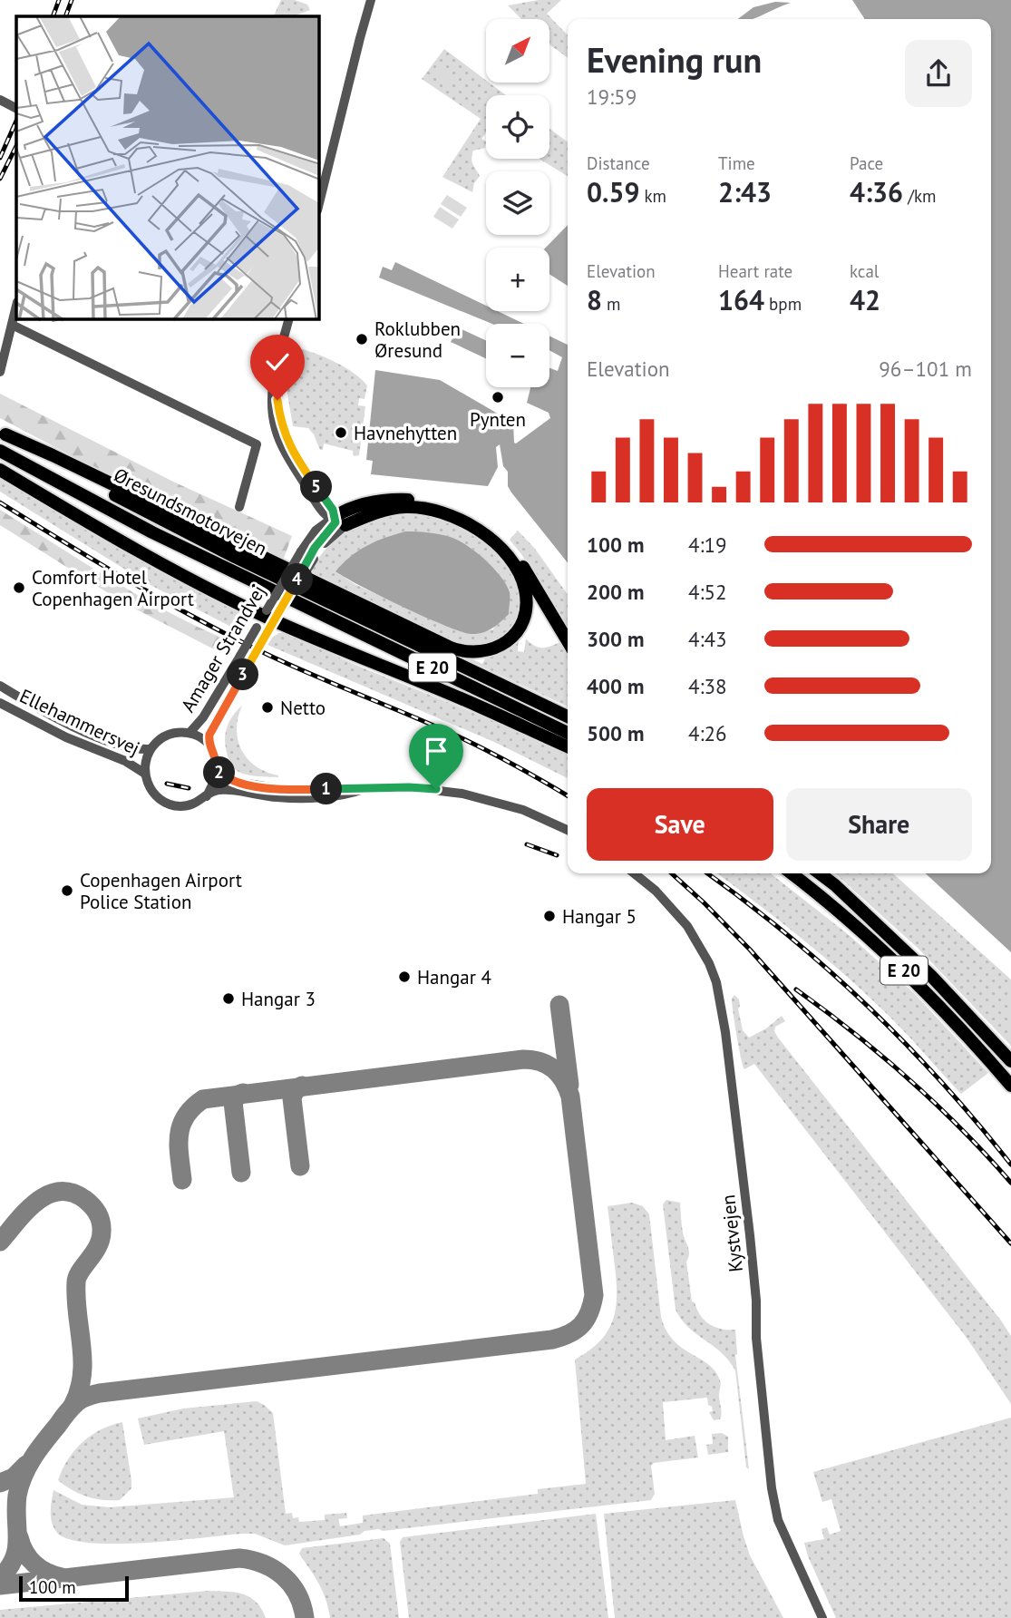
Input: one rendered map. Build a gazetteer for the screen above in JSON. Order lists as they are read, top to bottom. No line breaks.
{"streets":{"highway":["Øresundsmotorvejen","E 20"],"street":["Amager Strandvej","Ellehammersvej","Kystvejen"]},"crossings":[["Amager Strandvej","Ellehammersvej"]],"places":["Roklubben Øresund","Pynten","Havnehytten","Comfort Hotel Copenhagen Airport","Netto","Copenhagen Airport Police Station","Hangar 5","Hangar 4","Hangar 3"],"scale_bar":"100 m","north":"top right","page":{"map_buttons":["+","−"],"heading":["Evening run","19:59"],"stats":[["Distance","0.59 km"],["Time","2:43"],["Pace","4:36 /km"],["Elevation","8 m"],["Heart rate","164 bpm"],["kcal","42"]],"chart":["Elevation","96–101 m"],"pins":["5","4","3","2","1"],"list":[{"name":"100 m","note":"4:19"},{"name":"200 m","note":"4:52"},{"name":"300 m","note":"4:43"},{"name":"400 m","note":"4:38"},{"name":"500 m","note":"4:26"}],"buttons":["Save","Share"],"scale":"100 m"}}
